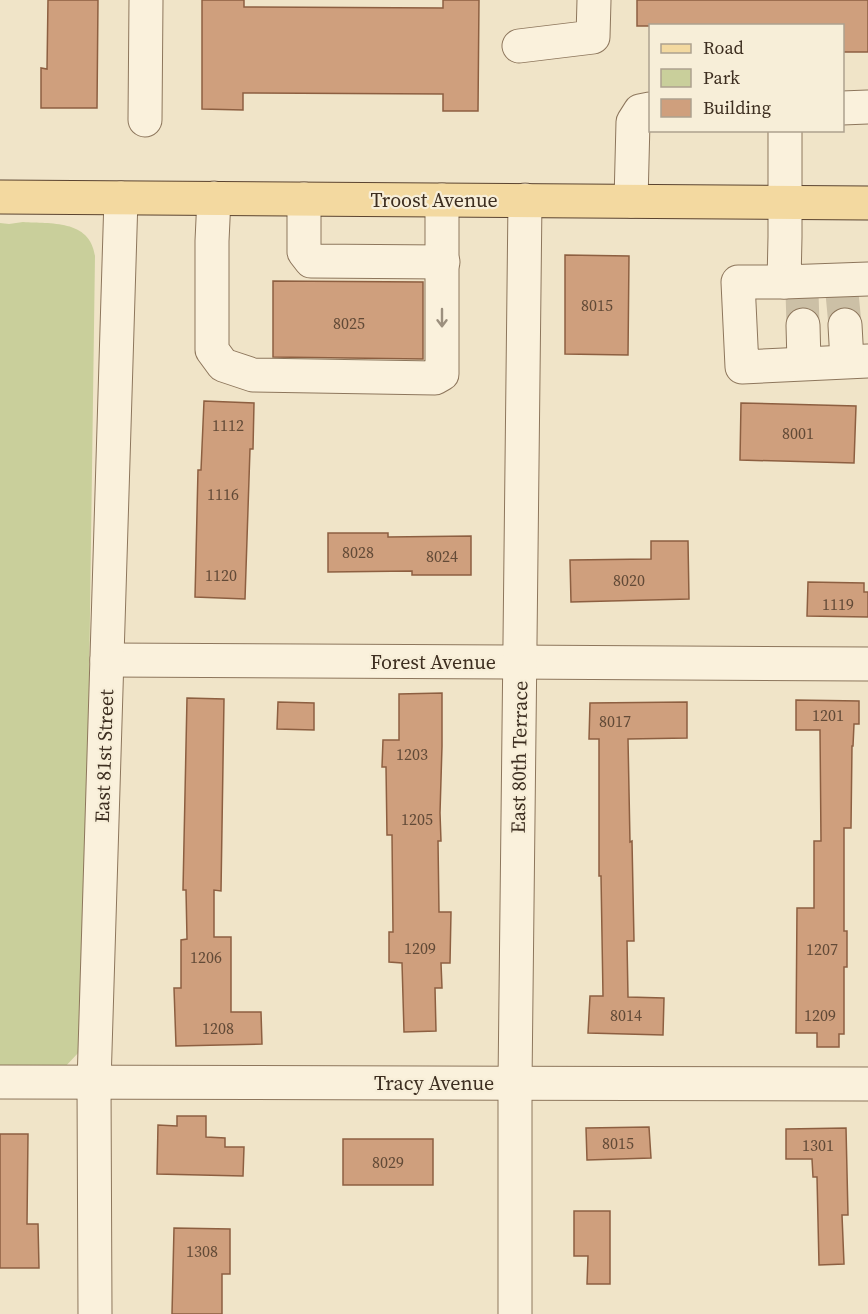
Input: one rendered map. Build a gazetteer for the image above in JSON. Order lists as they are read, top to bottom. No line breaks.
{"streets":{"main road":["Troost Avenue"],"street":["Forest Avenue","East 81st Street","East 80th Terrace","Tracy Avenue"]},"crossings":[["Troost Avenue","East 81st Street"],["Troost Avenue","East 80th Terrace"],["Forest Avenue","East 81st Street"],["Forest Avenue","East 80th Terrace"],["East 81st Street","Tracy Avenue"],["East 80th Terrace","Tracy Avenue"]],"house_numbers":["8015","8025","1112","8001","1116","8028","8024","1120","8020","1119","1201","8017","1203","1205","1209","1207","1206","8014","1209","1208","8015","1301","8029","1308"],"legend":["Road","Park","Building"]}
